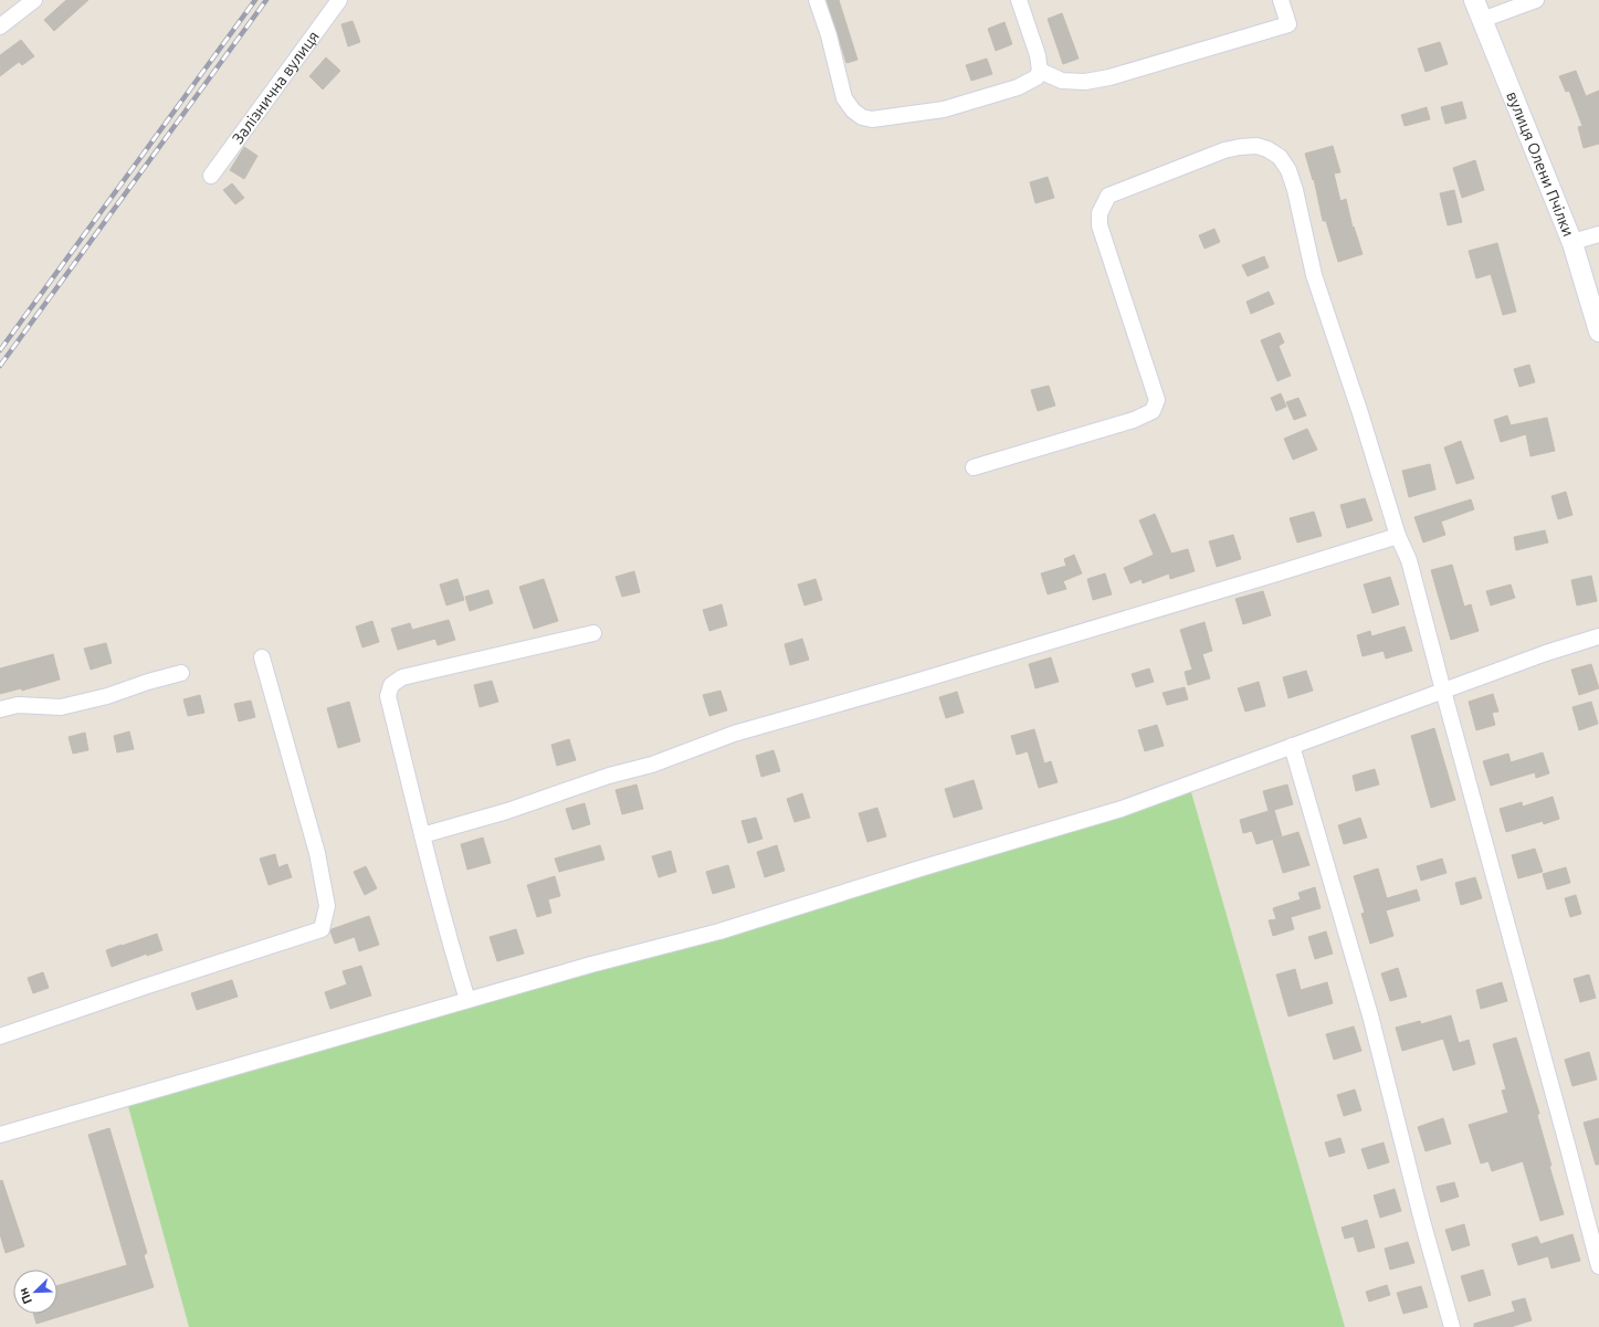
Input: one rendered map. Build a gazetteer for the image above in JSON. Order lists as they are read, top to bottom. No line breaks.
{"streets":{"street":["Залізнична вулиця","вулиця Олени Пчілки"]},"north":"bottom left"}
